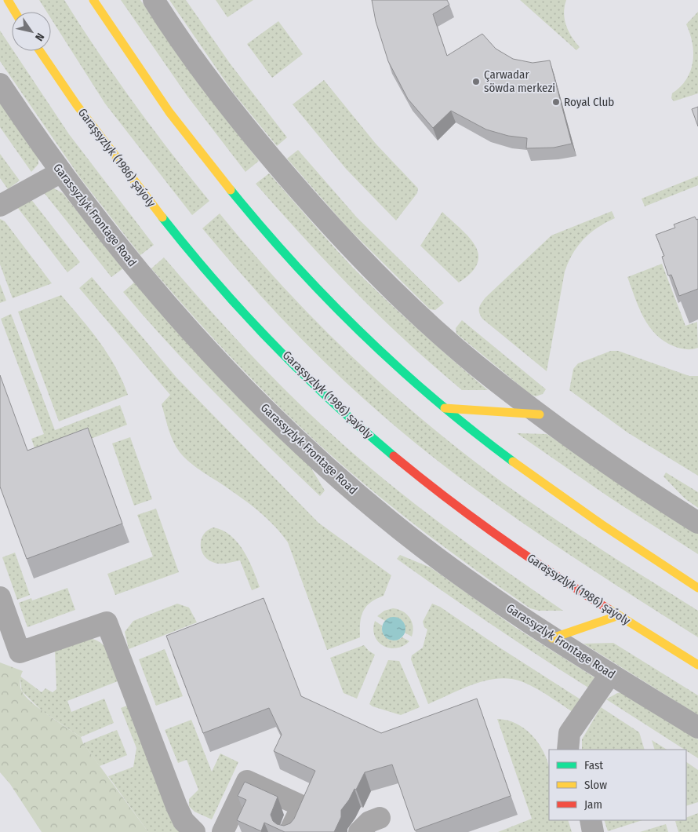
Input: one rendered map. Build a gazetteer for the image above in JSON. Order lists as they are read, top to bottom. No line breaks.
{"streets":{"main road":["Garaşsyzlyk (1986) şaýoly"],"street":["Garassyzlyk Frontage Road"]},"places":["Çarwadar söwda merkezi","Royal Club"],"legend":["Fast","Slow","Jam"],"north":"bottom right"}
